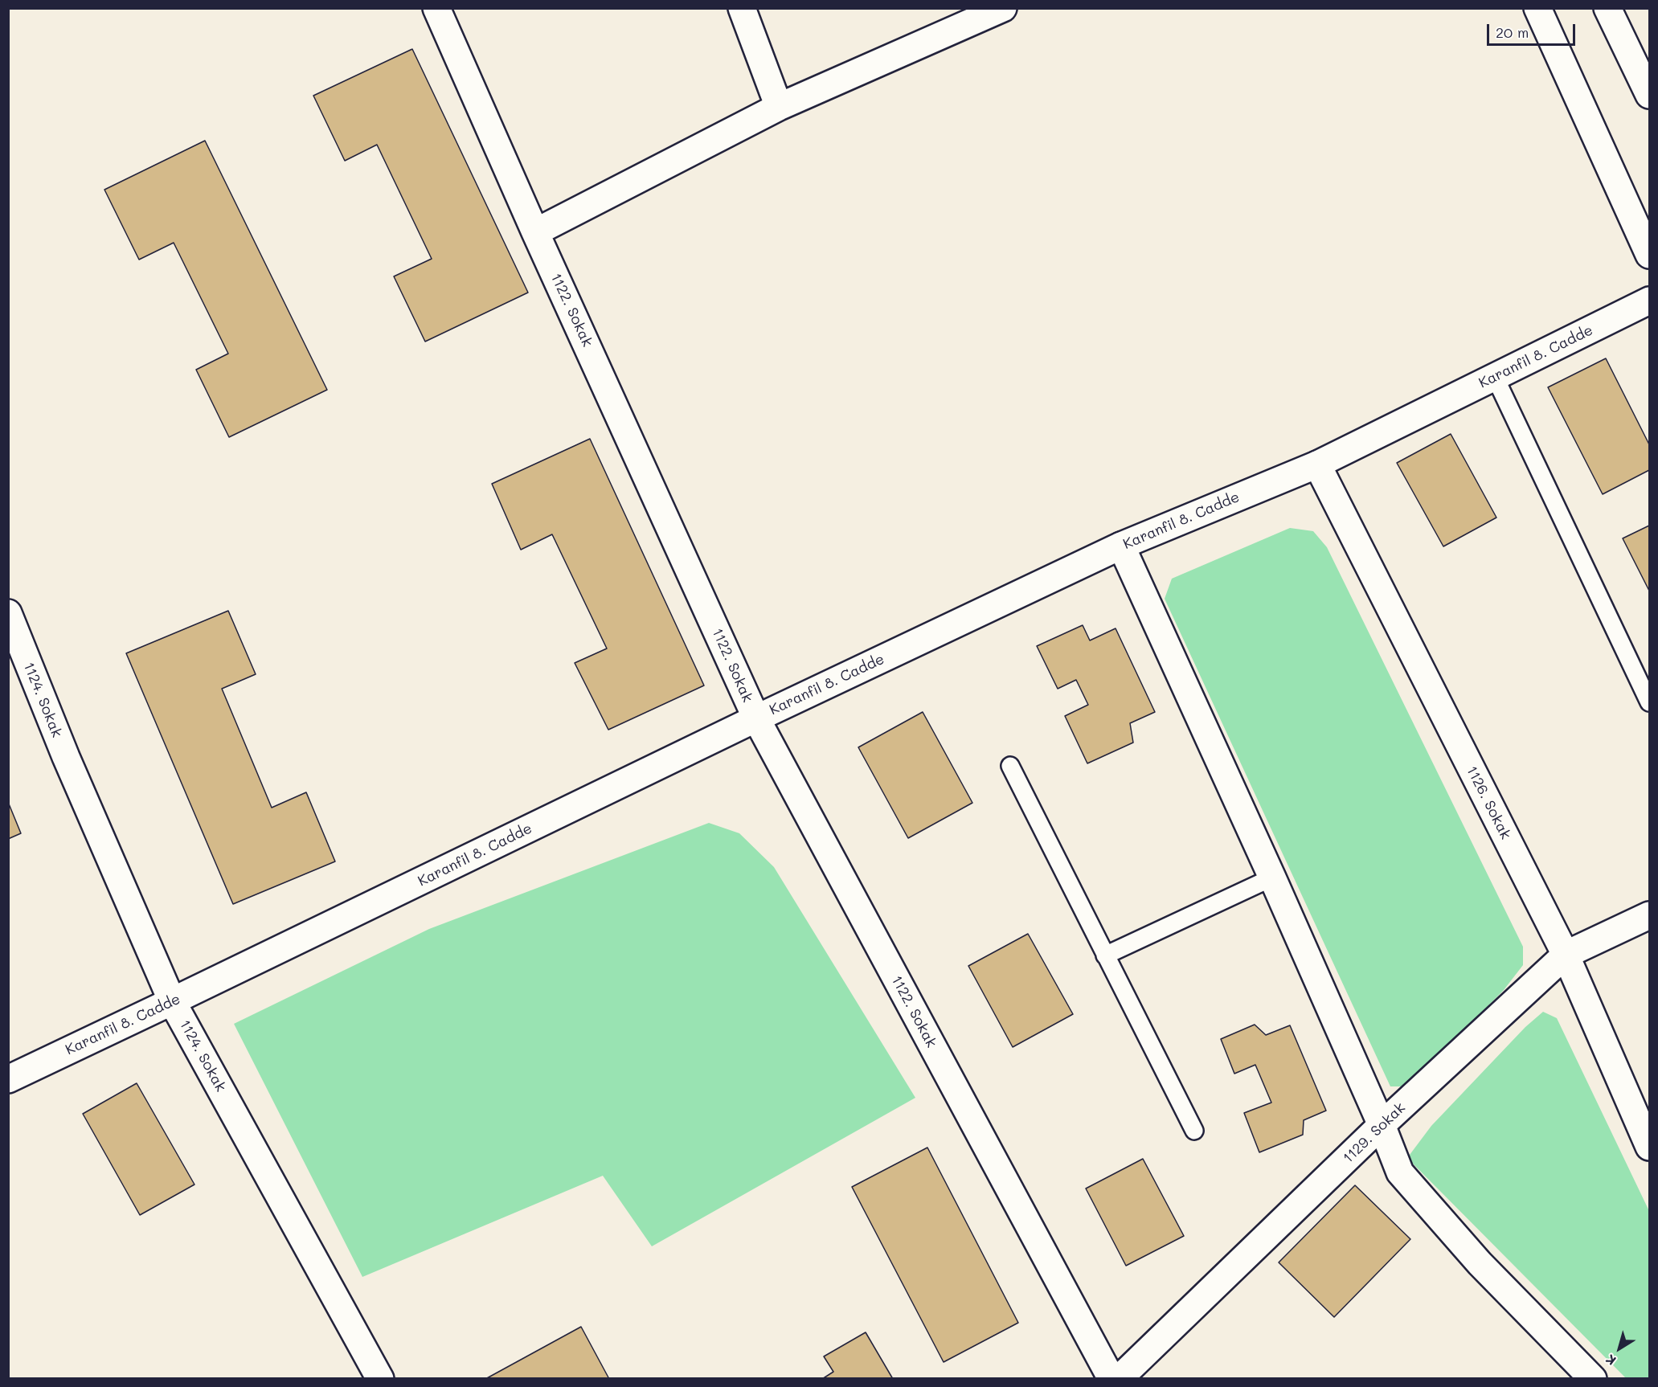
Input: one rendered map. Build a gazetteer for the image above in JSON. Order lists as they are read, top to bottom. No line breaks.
{"streets":{"street":["1122. Sokak","Karanfil 8. Cadde","1124. Sokak","1126. Sokak","1129. Sokak"]},"crossings":[["1122. Sokak","Karanfil 8. Cadde"],["Karanfil 8. Cadde","1124. Sokak"],["Karanfil 8. Cadde","1126. Sokak"],["1126. Sokak","1129. Sokak"]],"scale_bar":"20 m","north":"bottom left"}
